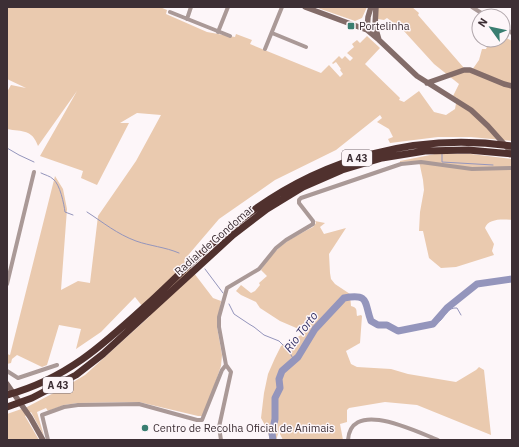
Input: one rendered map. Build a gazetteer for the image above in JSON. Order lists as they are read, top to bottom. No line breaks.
{"streets":{"highway":["A 43","Radial de Gondomar"]},"water":["Rio Torto"],"places":{"transit":["Portelinha"],"other":["Centro de Recolha Oficial de Animais"]},"north":"top left"}
